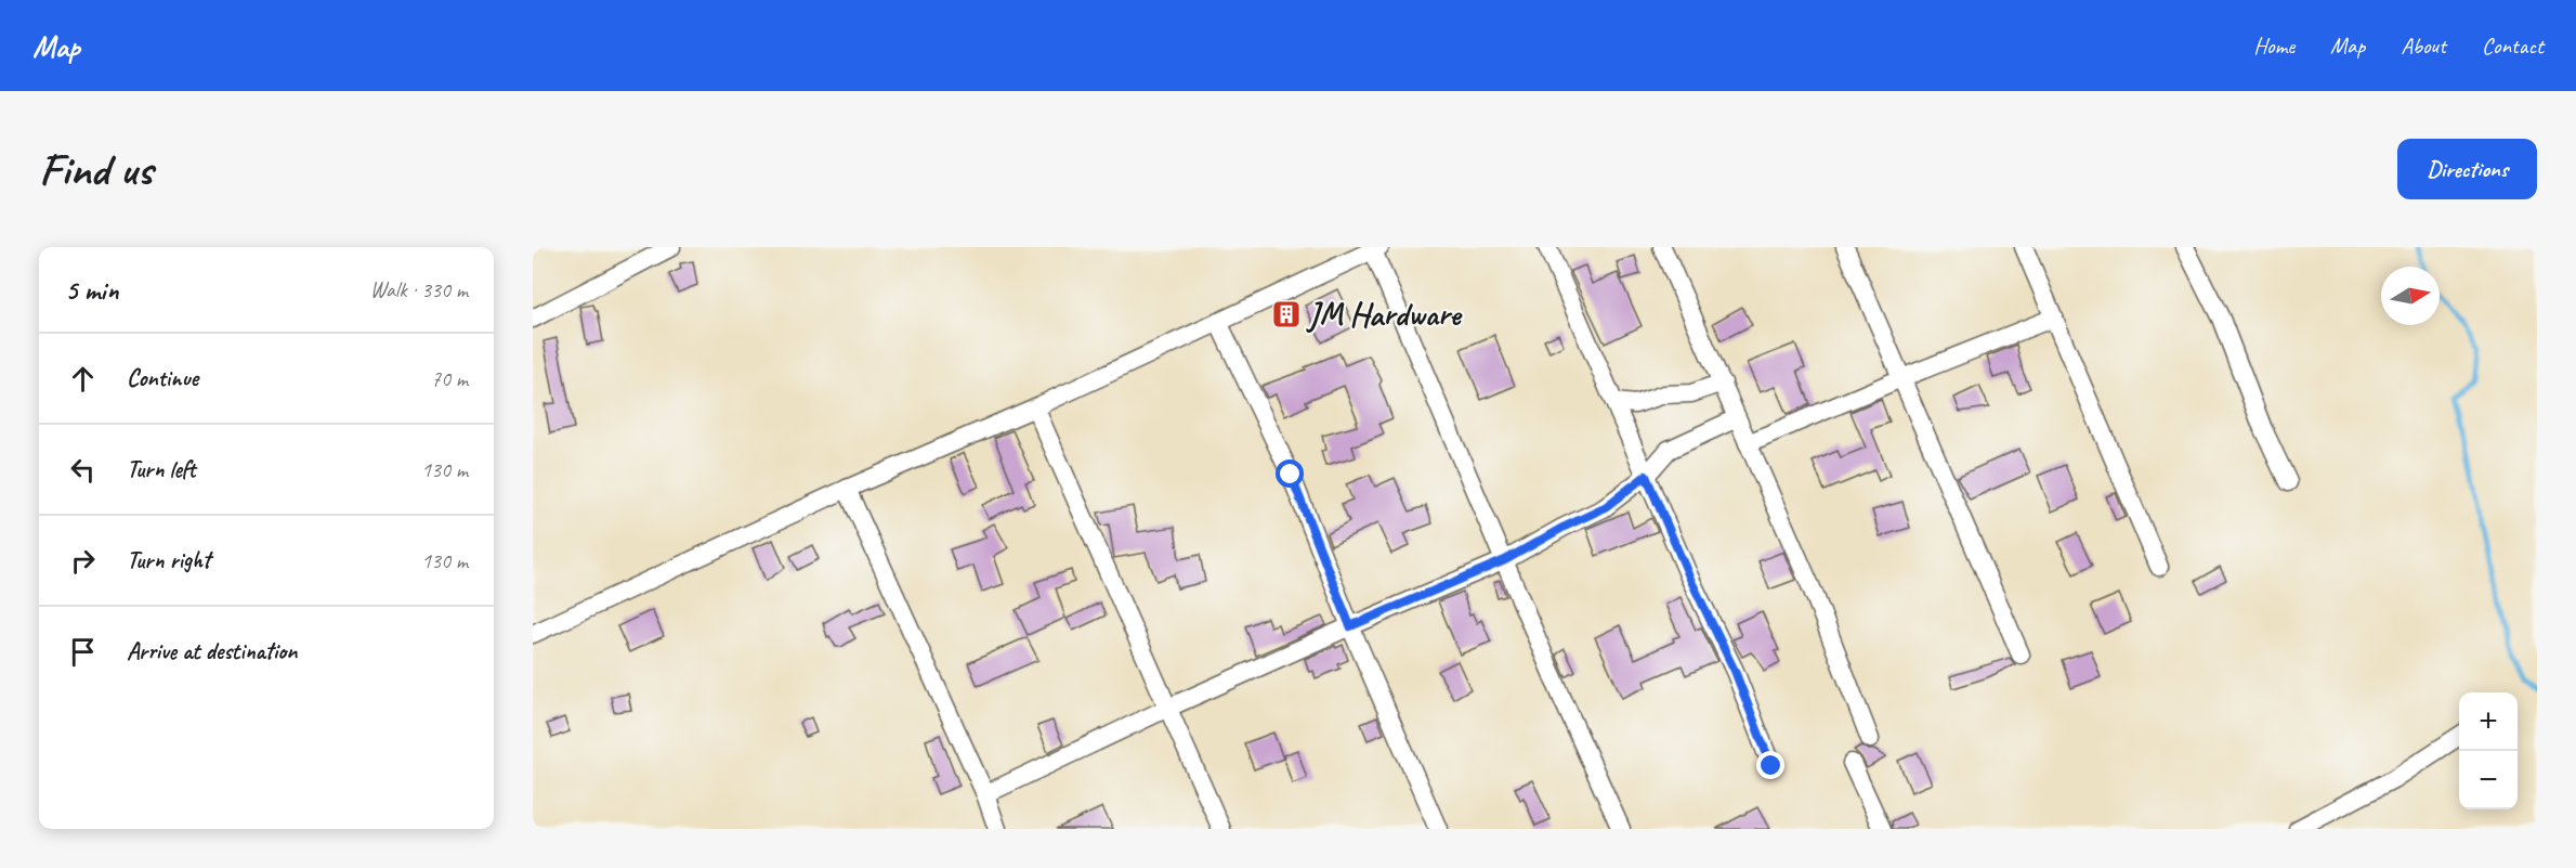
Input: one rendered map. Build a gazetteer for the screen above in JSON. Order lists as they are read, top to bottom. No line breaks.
{"places":{"building":["JM Hardware"]},"north":"right","page":{"header":"Map","nav":["Home","Map","About","Contact"],"buttons":"Directions","title":"Find us","heading":["5 min","Walk · 330 m"],"list":[["Continue","70 m"],["Turn left","130 m"],["Turn right","130 m"],"Arrive at destination"],"map_buttons":["+","−"]}}
